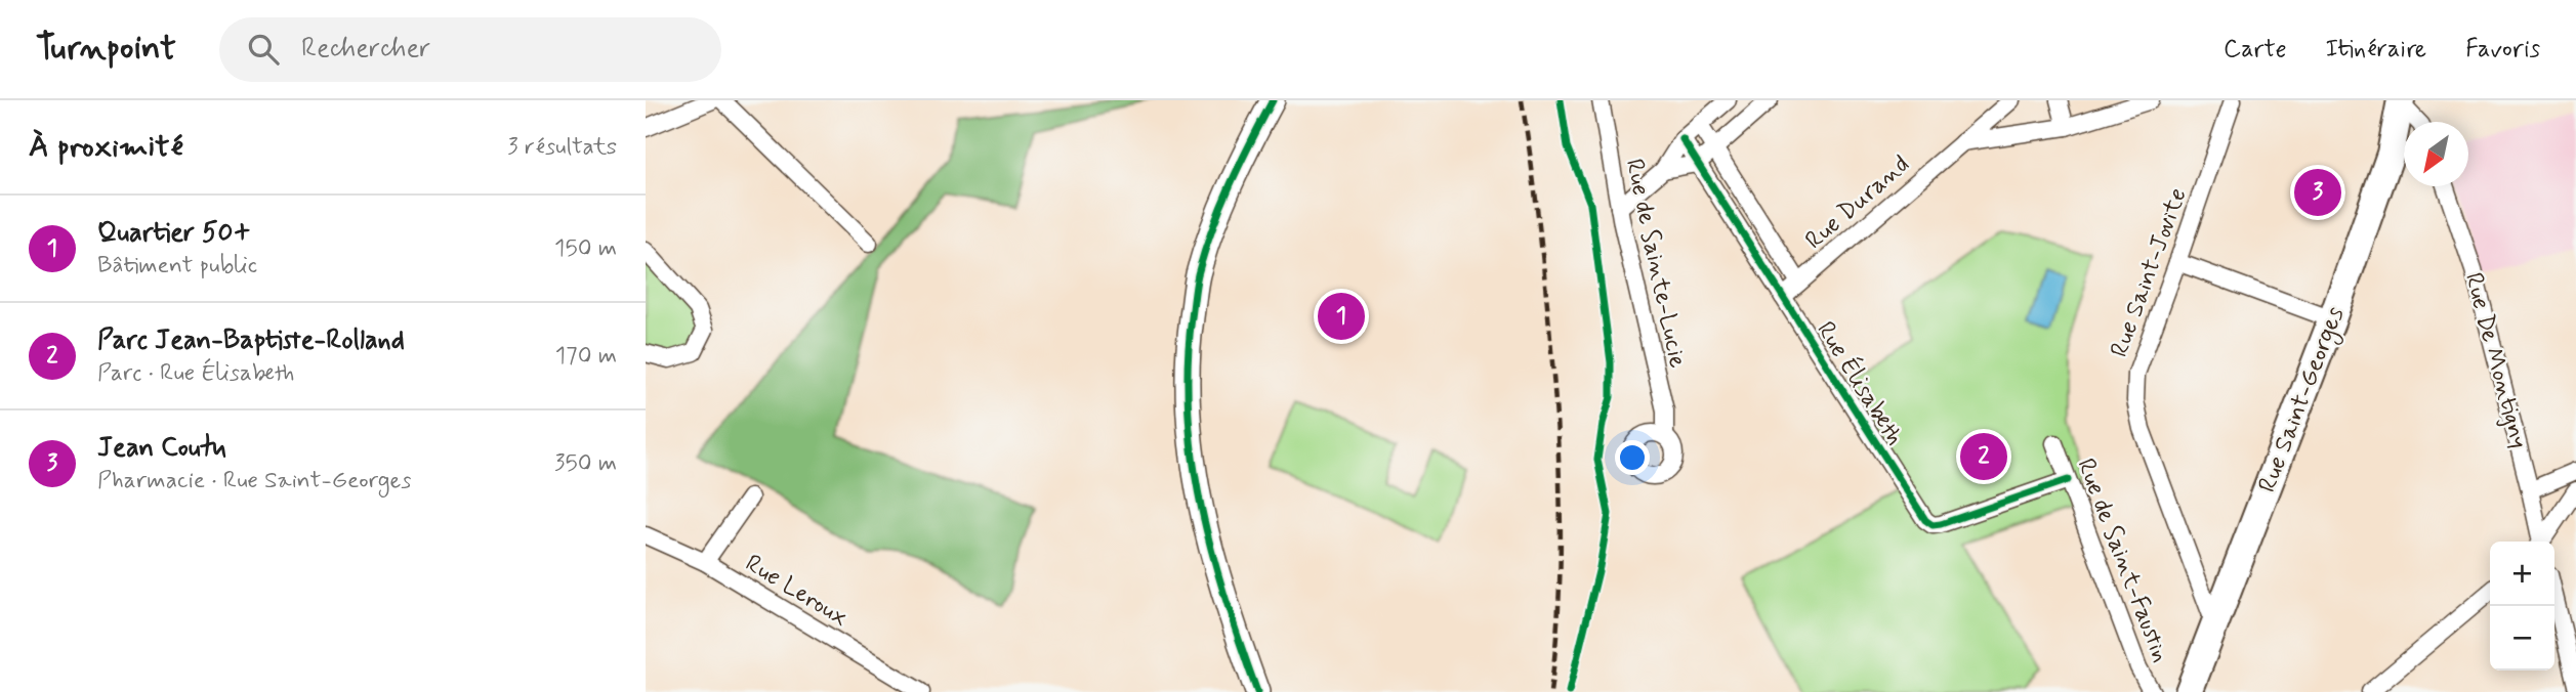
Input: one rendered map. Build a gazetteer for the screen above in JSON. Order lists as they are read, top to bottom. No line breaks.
{"streets":{"main road":["Rue Saint-Georges"],"street":["Rue Durand","Rue de Sainte-Lucie","Rue Saint-Jovite","Rue De Montigny","Rue Élisabeth","Rue de Saint-Faustin","Rue Leroux"]},"crossings":[["Rue Durand","Rue Élisabeth"],["Rue Saint-Jovite","Rue Saint-Georges"],["Rue Élisabeth","Rue de Saint-Faustin"]],"north":"bottom left","page":{"header":"Turnpoint","search":"Rechercher","nav":["Carte","Itinéraire","Favoris"],"heading":["À proximité","3 résultats"],"pins":["3","1","2"],"list":[{"mark":"1","name":"Quartier 50+","note":"Bâtiment public","value":"150 m"},{"mark":"2","name":"Parc Jean-Baptiste-Rolland","note":"Parc · Rue Élisabeth","value":"170 m"},{"mark":"3","name":"Jean Coutu","note":"Pharmacie · Rue Saint-Georges","value":"350 m"}],"map_buttons":["+","−"]}}
